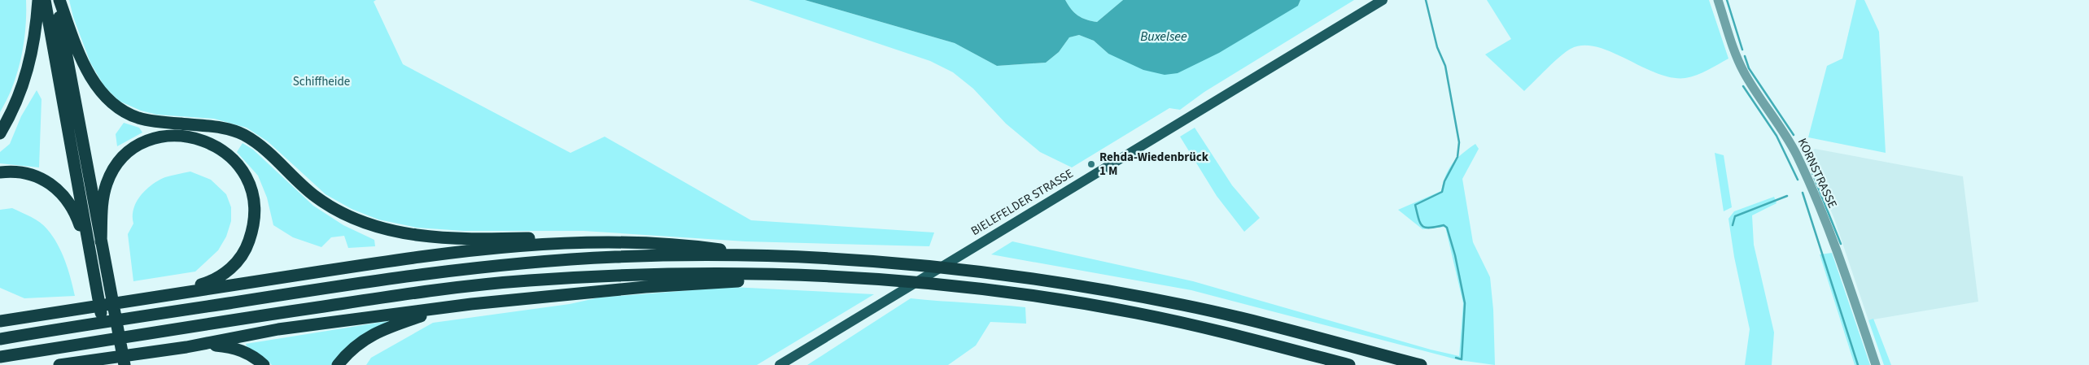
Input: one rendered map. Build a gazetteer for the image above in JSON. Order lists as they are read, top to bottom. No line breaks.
{"streets":{"main road":["BIELEFELDER STRASSE"],"street":["KORNSTRASSE"]},"water":["Buxelsee"],"parks":["Schiffheide"],"places":["Rehda-Wiedenbrück 1 M"]}
